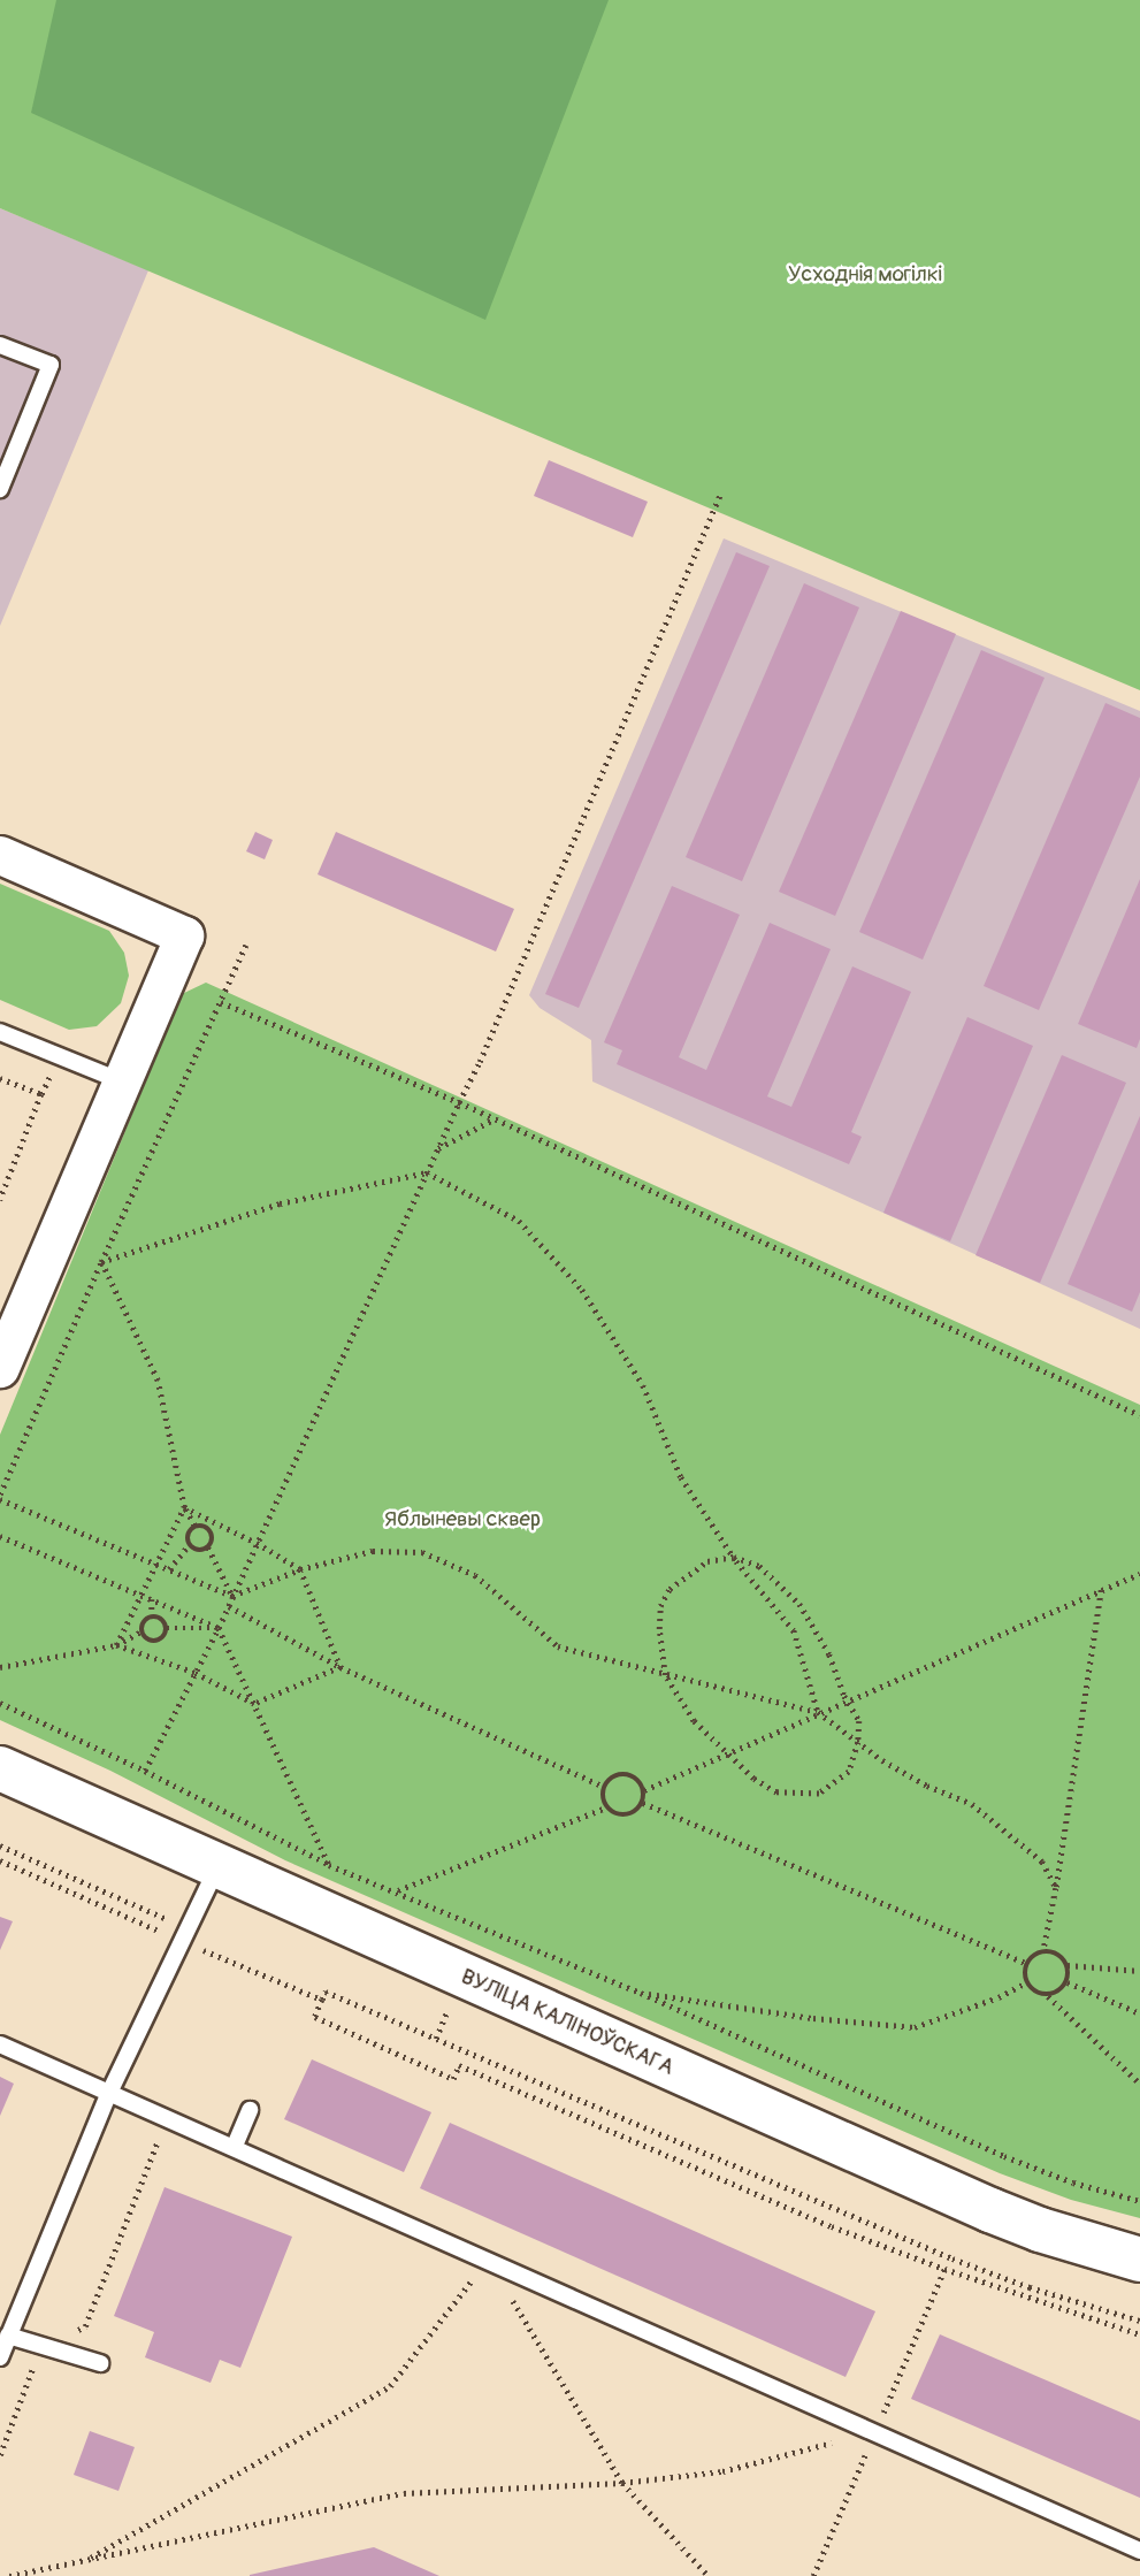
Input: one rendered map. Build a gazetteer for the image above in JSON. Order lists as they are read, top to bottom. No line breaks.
{"streets":{"main road":["ВУЛІЦА КАЛІНОЎСКАГА"]},"parks":["Усходнія могілкі","Яблыневы сквер"]}
